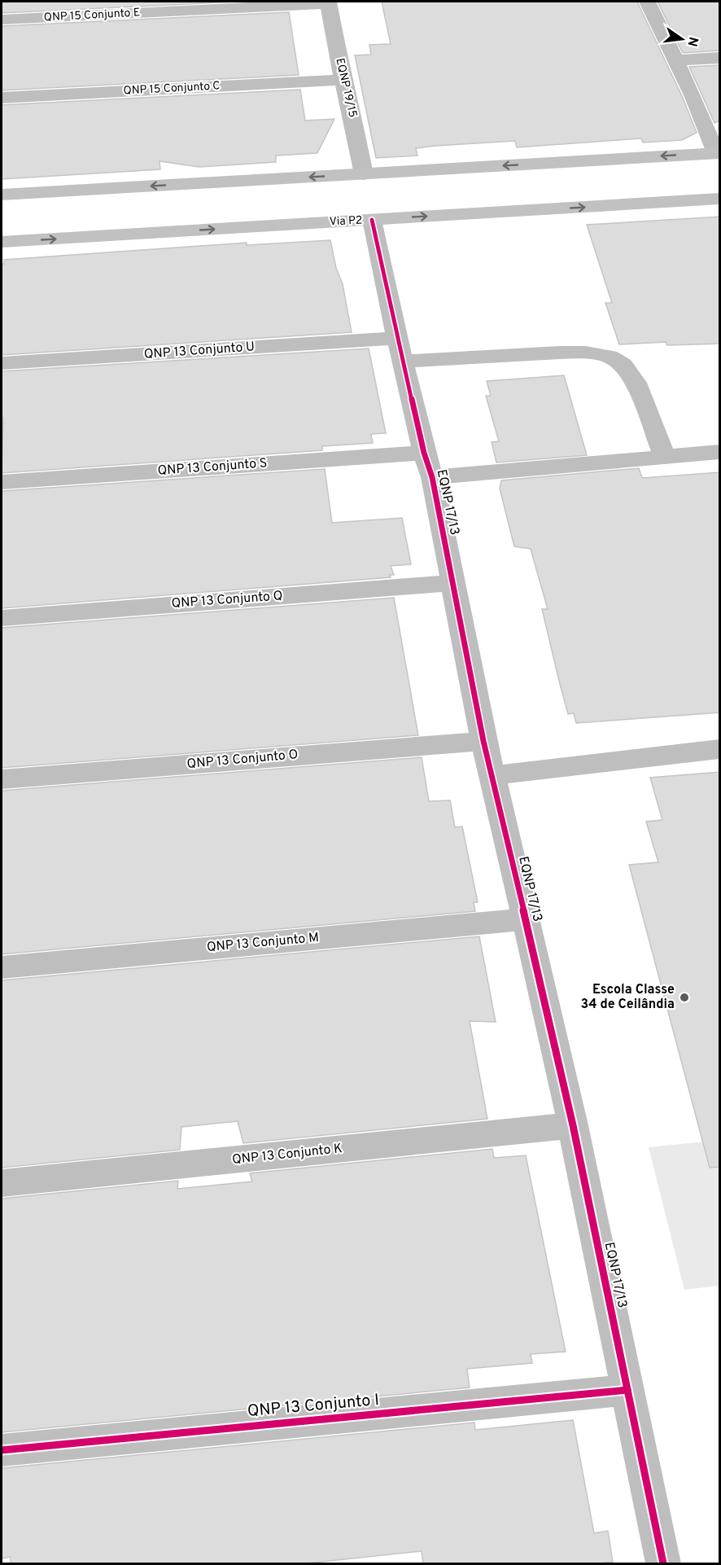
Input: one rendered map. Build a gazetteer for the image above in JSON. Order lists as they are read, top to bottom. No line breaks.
{"streets":{"main road":["Via P2"],"street":["QNP 15 Conjunto E","EQNP 19/15","QNP 15 Conjunto C","QNP 13 Conjunto U","QNP 13 Conjunto S","EQNP 17/13","QNP 13 Conjunto Q","QNP 13 Conjunto O","QNP 13 Conjunto M","QNP 13 Conjunto K","QNP 13 Conjunto I"]},"crossings":[["QNP 15 Conjunto E","EQNP 19/15"],["EQNP 19/15","QNP 15 Conjunto C"],["Via P2","EQNP 17/13"],["QNP 13 Conjunto U","EQNP 17/13"],["QNP 13 Conjunto S","EQNP 17/13"],["EQNP 17/13","QNP 13 Conjunto Q"],["EQNP 17/13","QNP 13 Conjunto O"],["EQNP 17/13","QNP 13 Conjunto M"],["EQNP 17/13","QNP 13 Conjunto K"],["EQNP 17/13","QNP 13 Conjunto I"]],"places":["Escola Classe 34 de Ceilândia"],"north":"right"}
